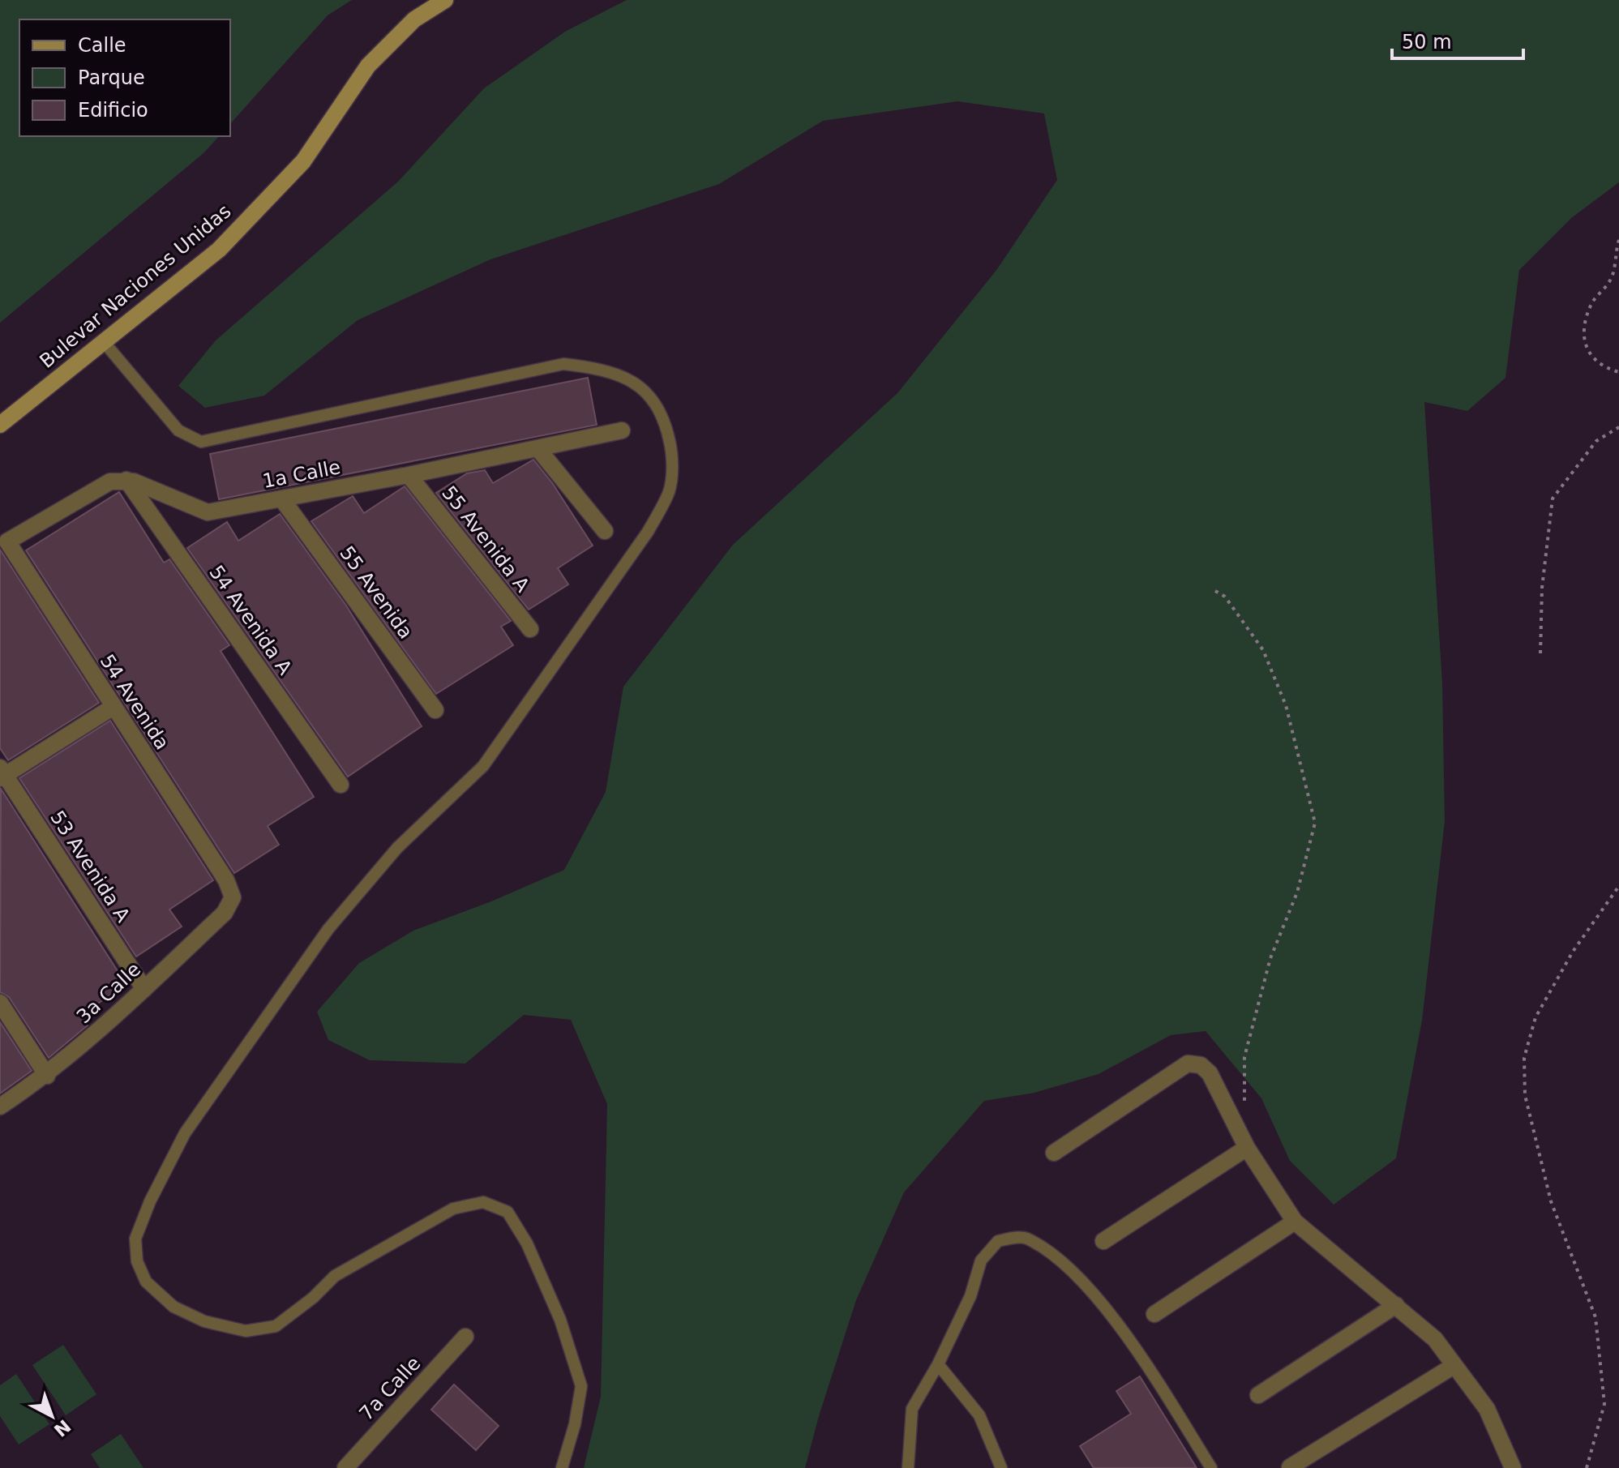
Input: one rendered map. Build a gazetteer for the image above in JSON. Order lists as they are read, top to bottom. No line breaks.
{"streets":{"main road":["Bulevar Naciones Unidas"],"street":["1a Calle","55 Avenida A","55 Avenida","54 Avenida A","54 Avenida","53 Avenida A","3a Calle","7a Calle"]},"crossings":[["1a Calle","55 Avenida A"],["1a Calle","55 Avenida"],["1a Calle","54 Avenida A"],["54 Avenida","3a Calle"],["53 Avenida A","3a Calle"]],"legend":["Calle","Parque","Edificio"],"scale_bar":"50 m","north":"bottom right"}
